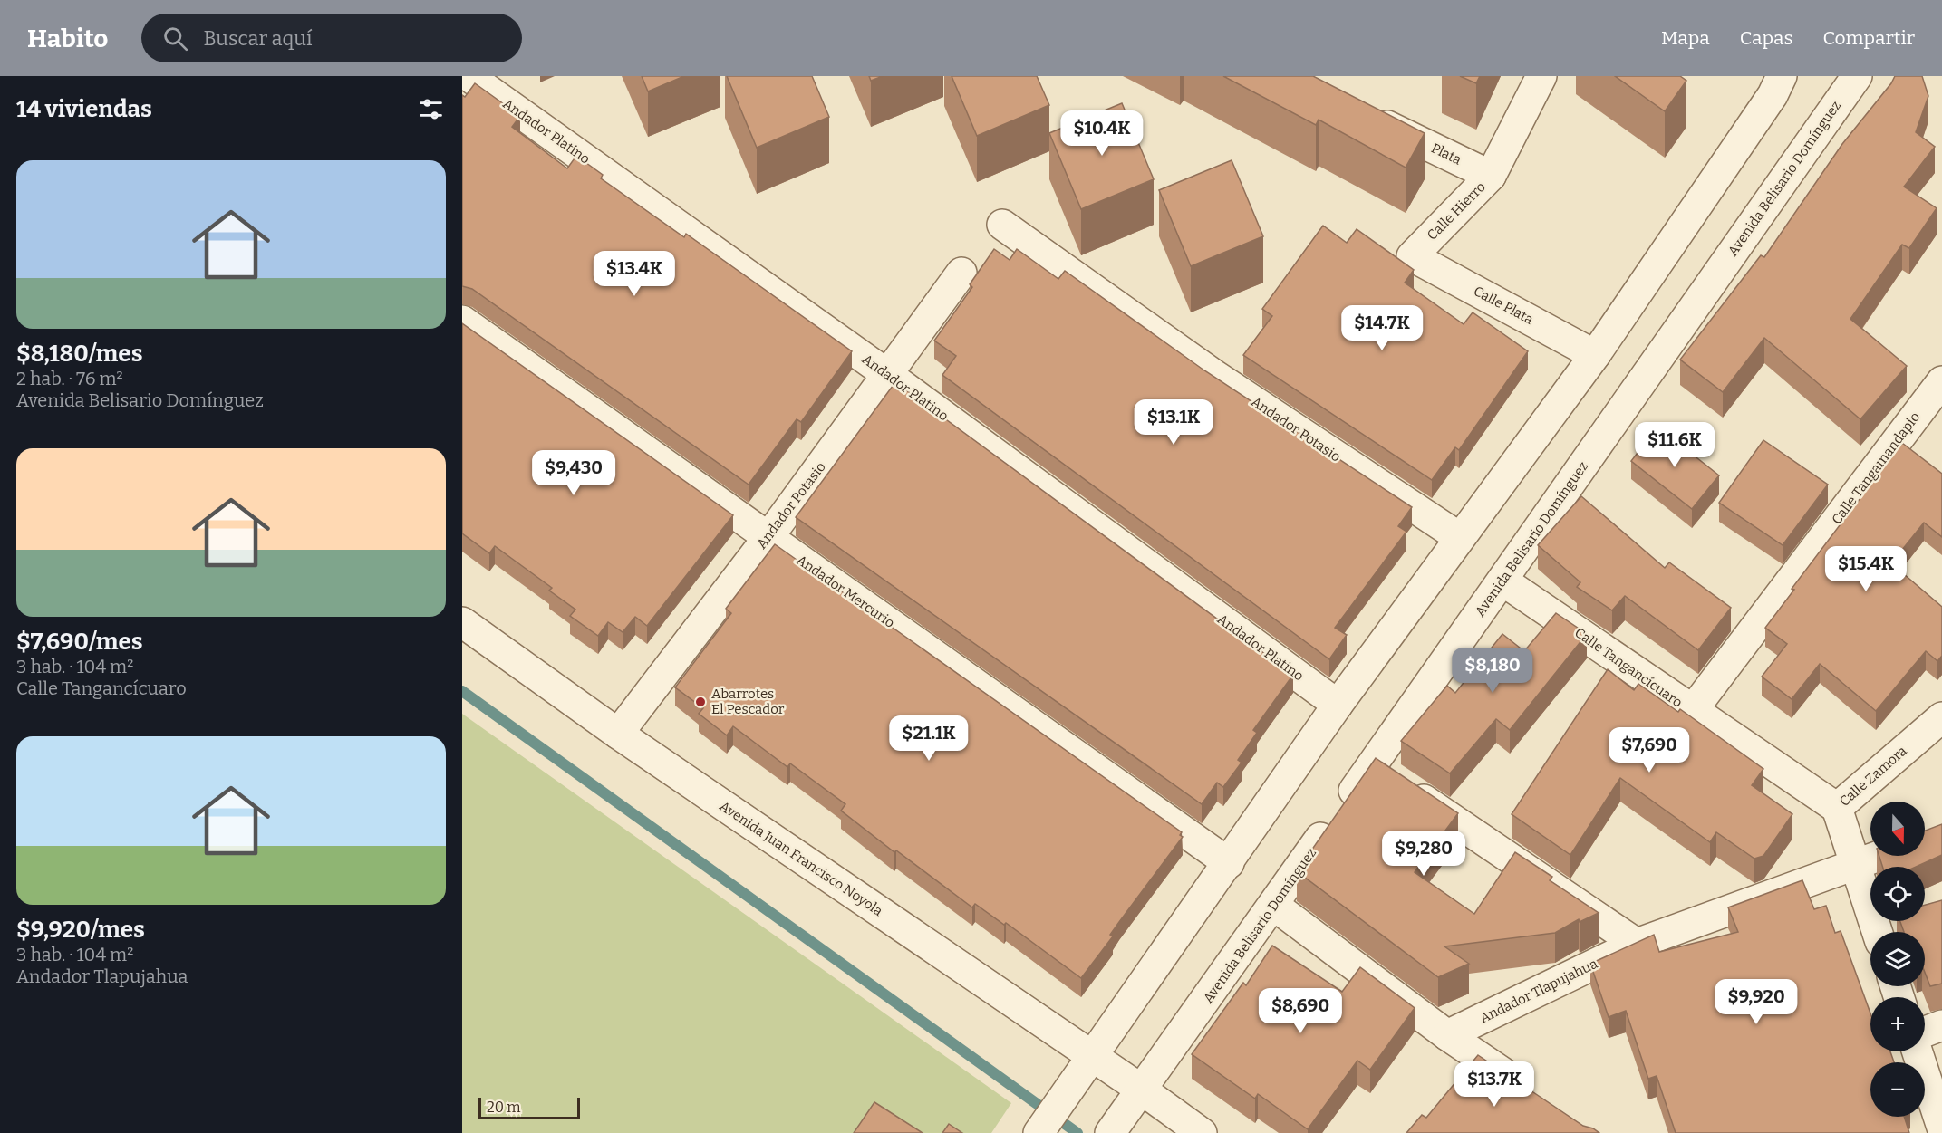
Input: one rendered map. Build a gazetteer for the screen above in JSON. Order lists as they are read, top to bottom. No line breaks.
{"streets":{"street":["Andador Platino","Plata","Avenida Belisario Domínguez","Calle Hierro","Calle Plata","Andador Potasio","Calle Tangamandapio","Andador Mercurio","Calle Tangancícuaro","Calle Zamora","Avenida Juan Francisco Noyola","Andador Tlapujahua"]},"crossings":[["Andador Platino","Andador Potasio"],["Plata","Calle Hierro"],["Avenida Belisario Domínguez","Calle Tangancícuaro"],["Avenida Belisario Domínguez","Avenida Juan Francisco Noyola"],["Calle Hierro","Calle Plata"],["Andador Potasio","Andador Mercurio"],["Andador Potasio","Avenida Juan Francisco Noyola"],["Calle Tangamandapio","Calle Tangancícuaro"],["Calle Tangancícuaro","Calle Zamora"],["Calle Zamora","Andador Tlapujahua"]],"places":["Abarrotes El Pescador"],"scale_bar":"20 m","north":"bottom","page":{"header":"Habito","search":"Buscar aquí","nav":["Mapa","Capas","Compartir"],"heading":"14 viviendas","price":["$10.4K","$13.4K","$14.7K","$13.1K","$11.6K","$9,430","$15.4K","$8,180","$21.1K","$7,690","$9,280","$9,920","$8,690","$13.7K"],"list":[{"name":"$8,180/mes","note":"2 hab. · 76 m² · Avenida Belisario Domínguez"},{"name":"$7,690/mes","note":"3 hab. · 104 m² · Calle Tangancícuaro"},{"name":"$9,920/mes","note":"3 hab. · 104 m² · Andador Tlapujahua"}],"map_buttons":["+","−"],"scale":"20 m"}}
